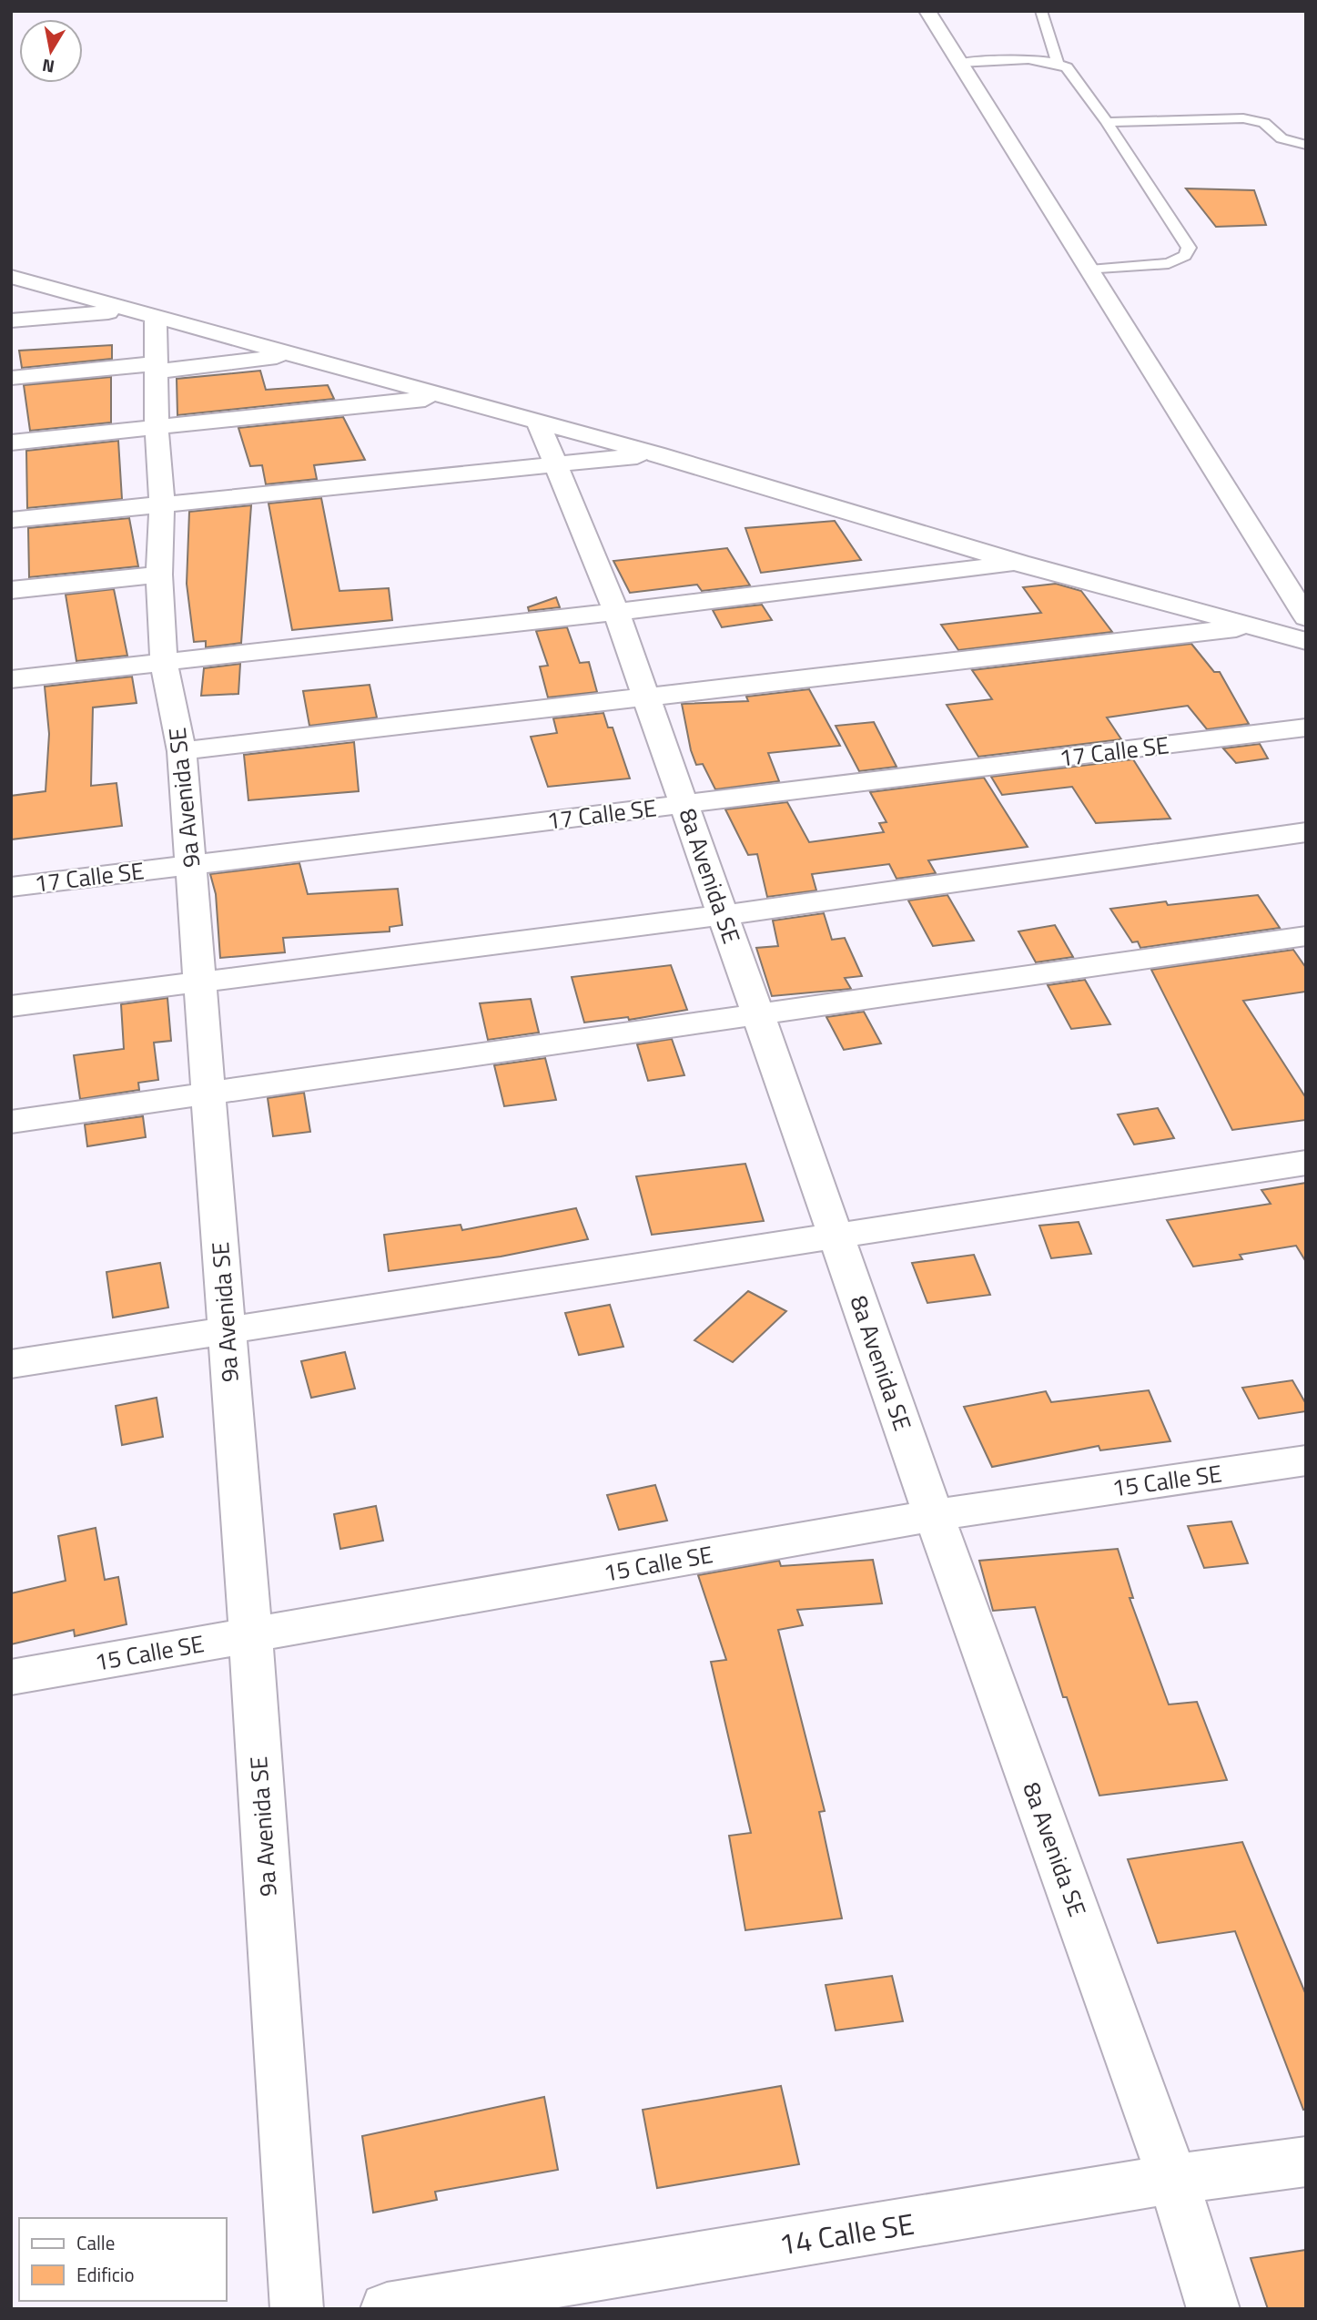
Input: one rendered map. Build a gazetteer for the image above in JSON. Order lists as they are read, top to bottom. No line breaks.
{"streets":{"street":["17 Calle SE","9a Avenida SE","8a Avenida SE","15 Calle SE","14 Calle SE"]},"crossings":[["17 Calle SE","9a Avenida SE"],["17 Calle SE","8a Avenida SE"],["9a Avenida SE","15 Calle SE"],["8a Avenida SE","15 Calle SE"],["8a Avenida SE","14 Calle SE"]],"legend":["Calle","Edificio"],"north":"bottom"}
